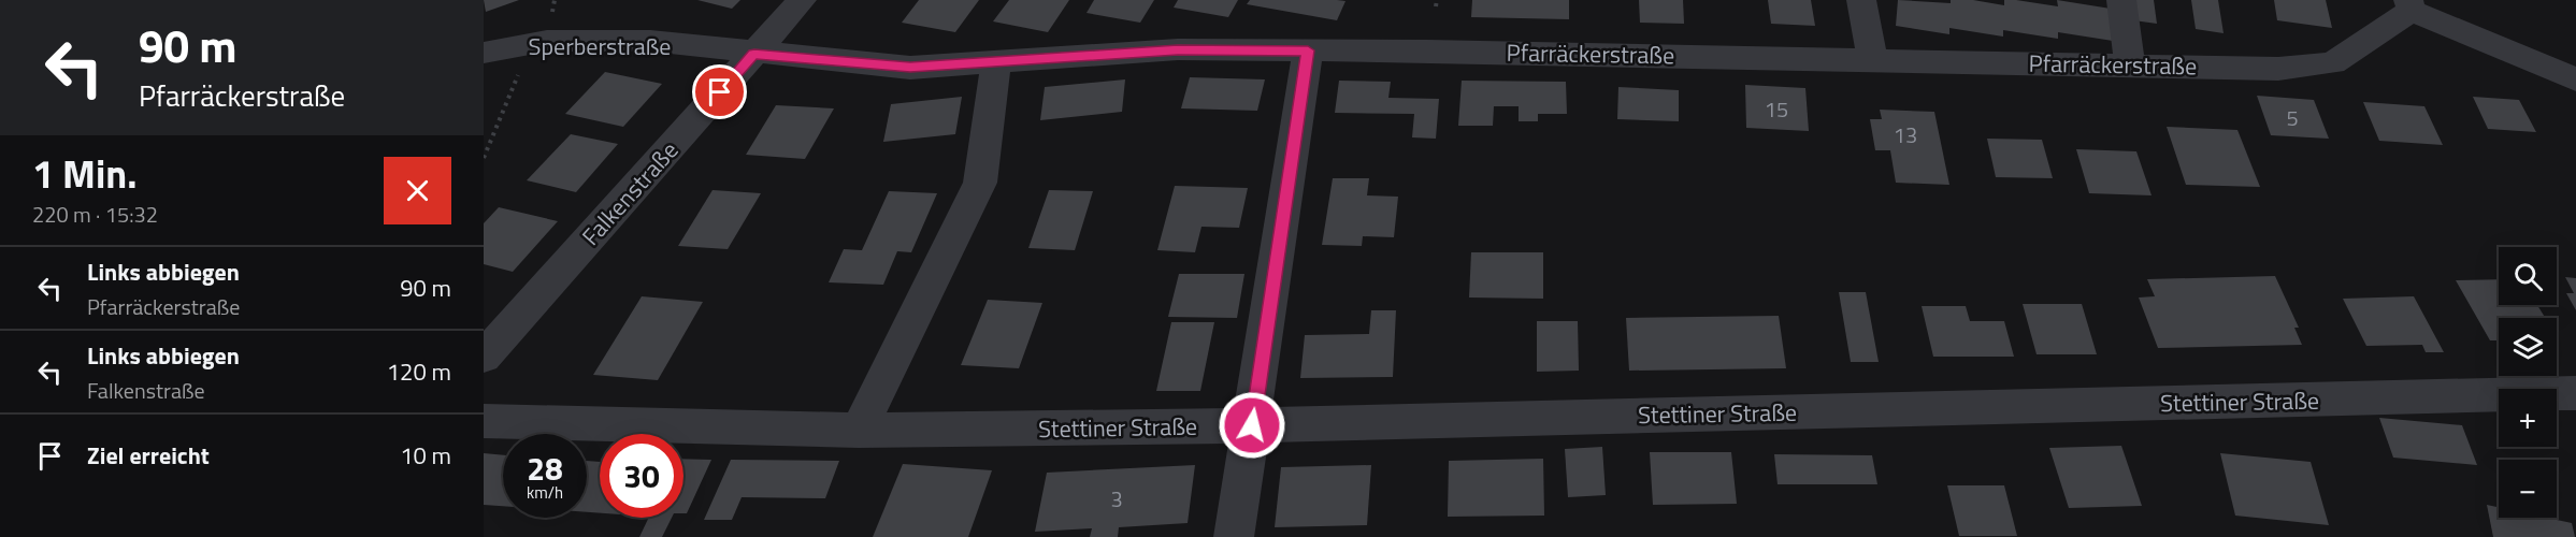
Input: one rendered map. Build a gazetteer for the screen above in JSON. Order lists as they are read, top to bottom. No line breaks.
{"streets":{"street":["Sperberstraße","Pfarräckerstraße","Falkenstraße","Stettiner Straße"]},"crossings":[["Sperberstraße","Pfarräckerstraße"],["Sperberstraße","Falkenstraße"],["Pfarräckerstraße","Falkenstraße"]],"house_numbers":["15","5","13","3"],"page":{"turn":["90 m","Pfarräckerstraße"],"heading":["1 Min.","220 m · 15:32"],"list":[{"name":"Links abbiegen","note":"Pfarräckerstraße","value":"90 m"},{"name":"Links abbiegen","note":"Falkenstraße","value":"120 m"},{"name":"Ziel erreicht","value":"10 m"}],"map_buttons":["+","−"],"speed":"28 km/h","limit":"30"}}
